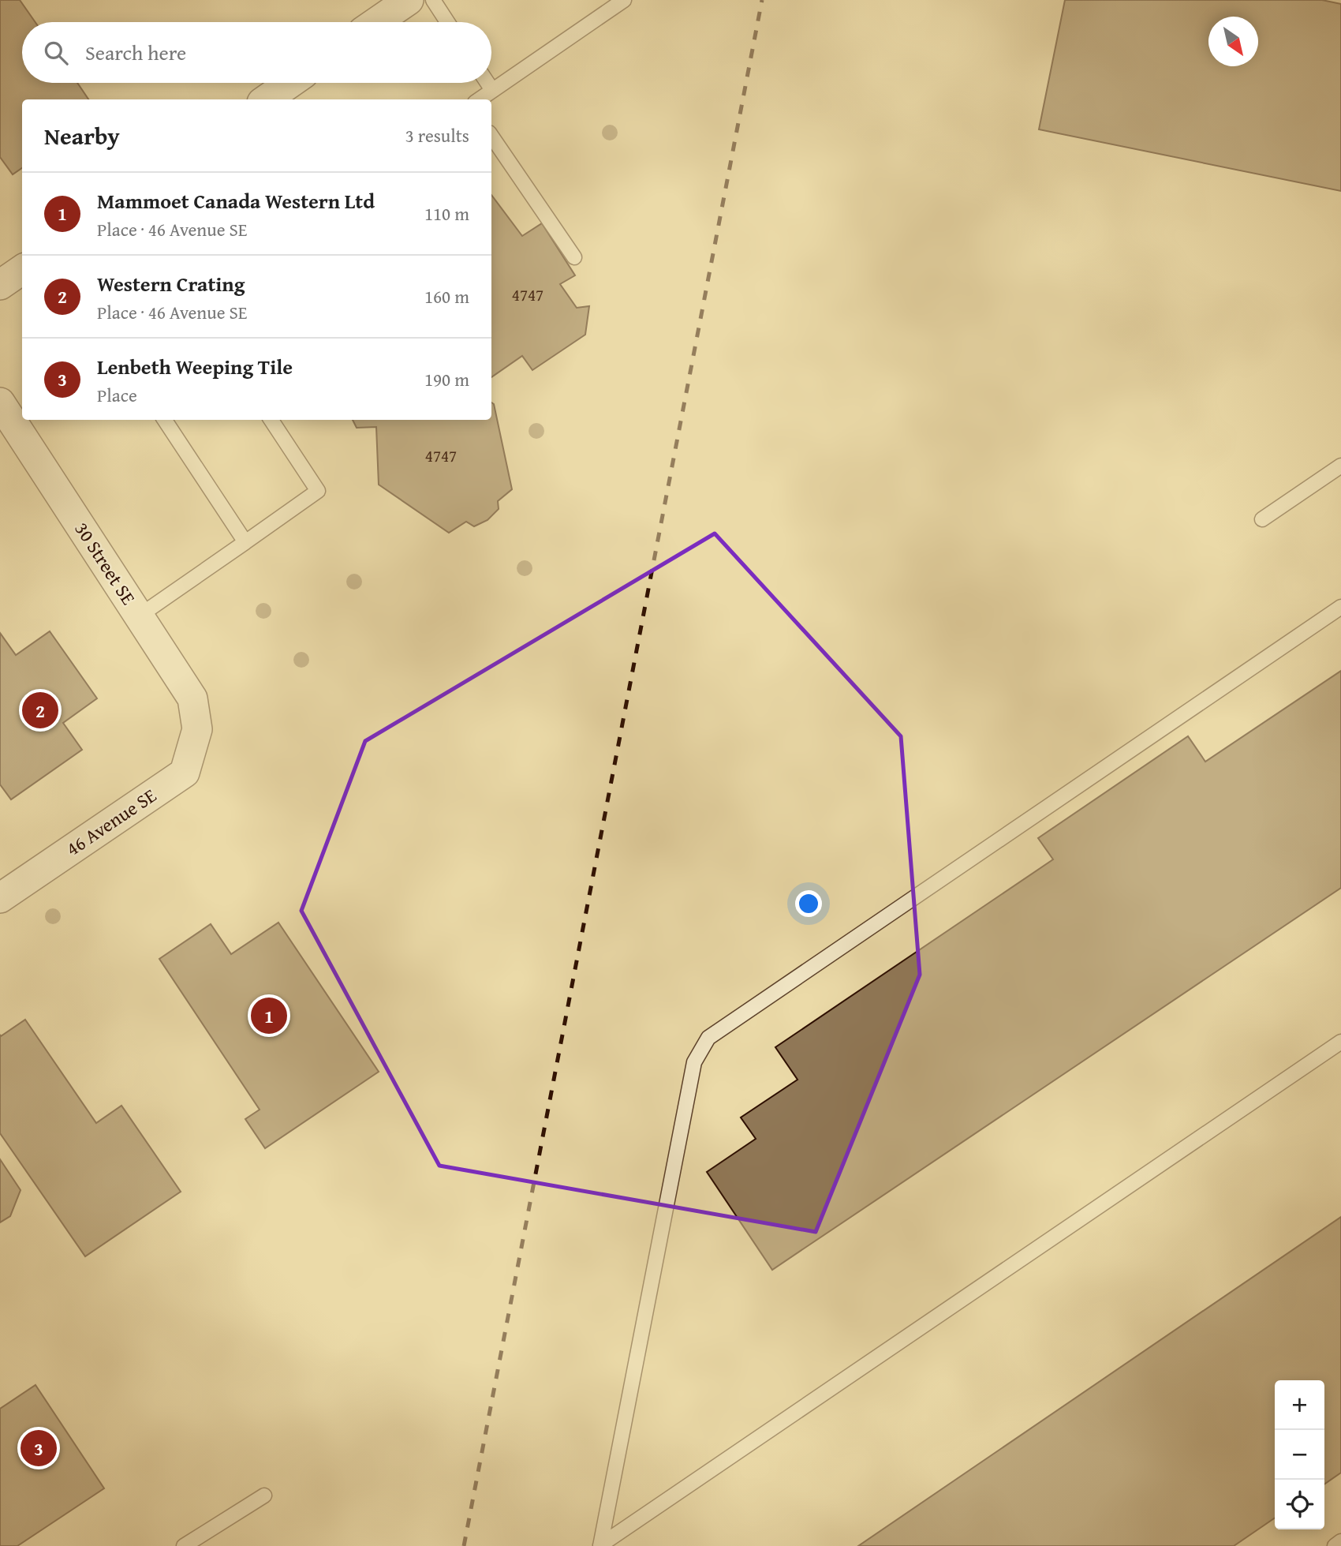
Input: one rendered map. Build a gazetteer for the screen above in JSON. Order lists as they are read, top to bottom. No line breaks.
{"streets":{"street":["30 Street SE","46 Avenue SE"]},"crossings":[["30 Street SE","46 Avenue SE"]],"house_numbers":["4747","4747"],"north":"bottom right","page":{"search":"Search here","heading":["Nearby","3 results"],"list":[{"mark":"1","name":"Mammoet Canada Western Ltd","note":"Place · 46 Avenue SE","value":"110 m"},{"mark":"2","name":"Western Crating","note":"Place · 46 Avenue SE","value":"160 m"},{"mark":"3","name":"Lenbeth Weeping Tile","note":"Place","value":"190 m"}],"pins":["2","1","3"],"map_buttons":["+","−"]}}
